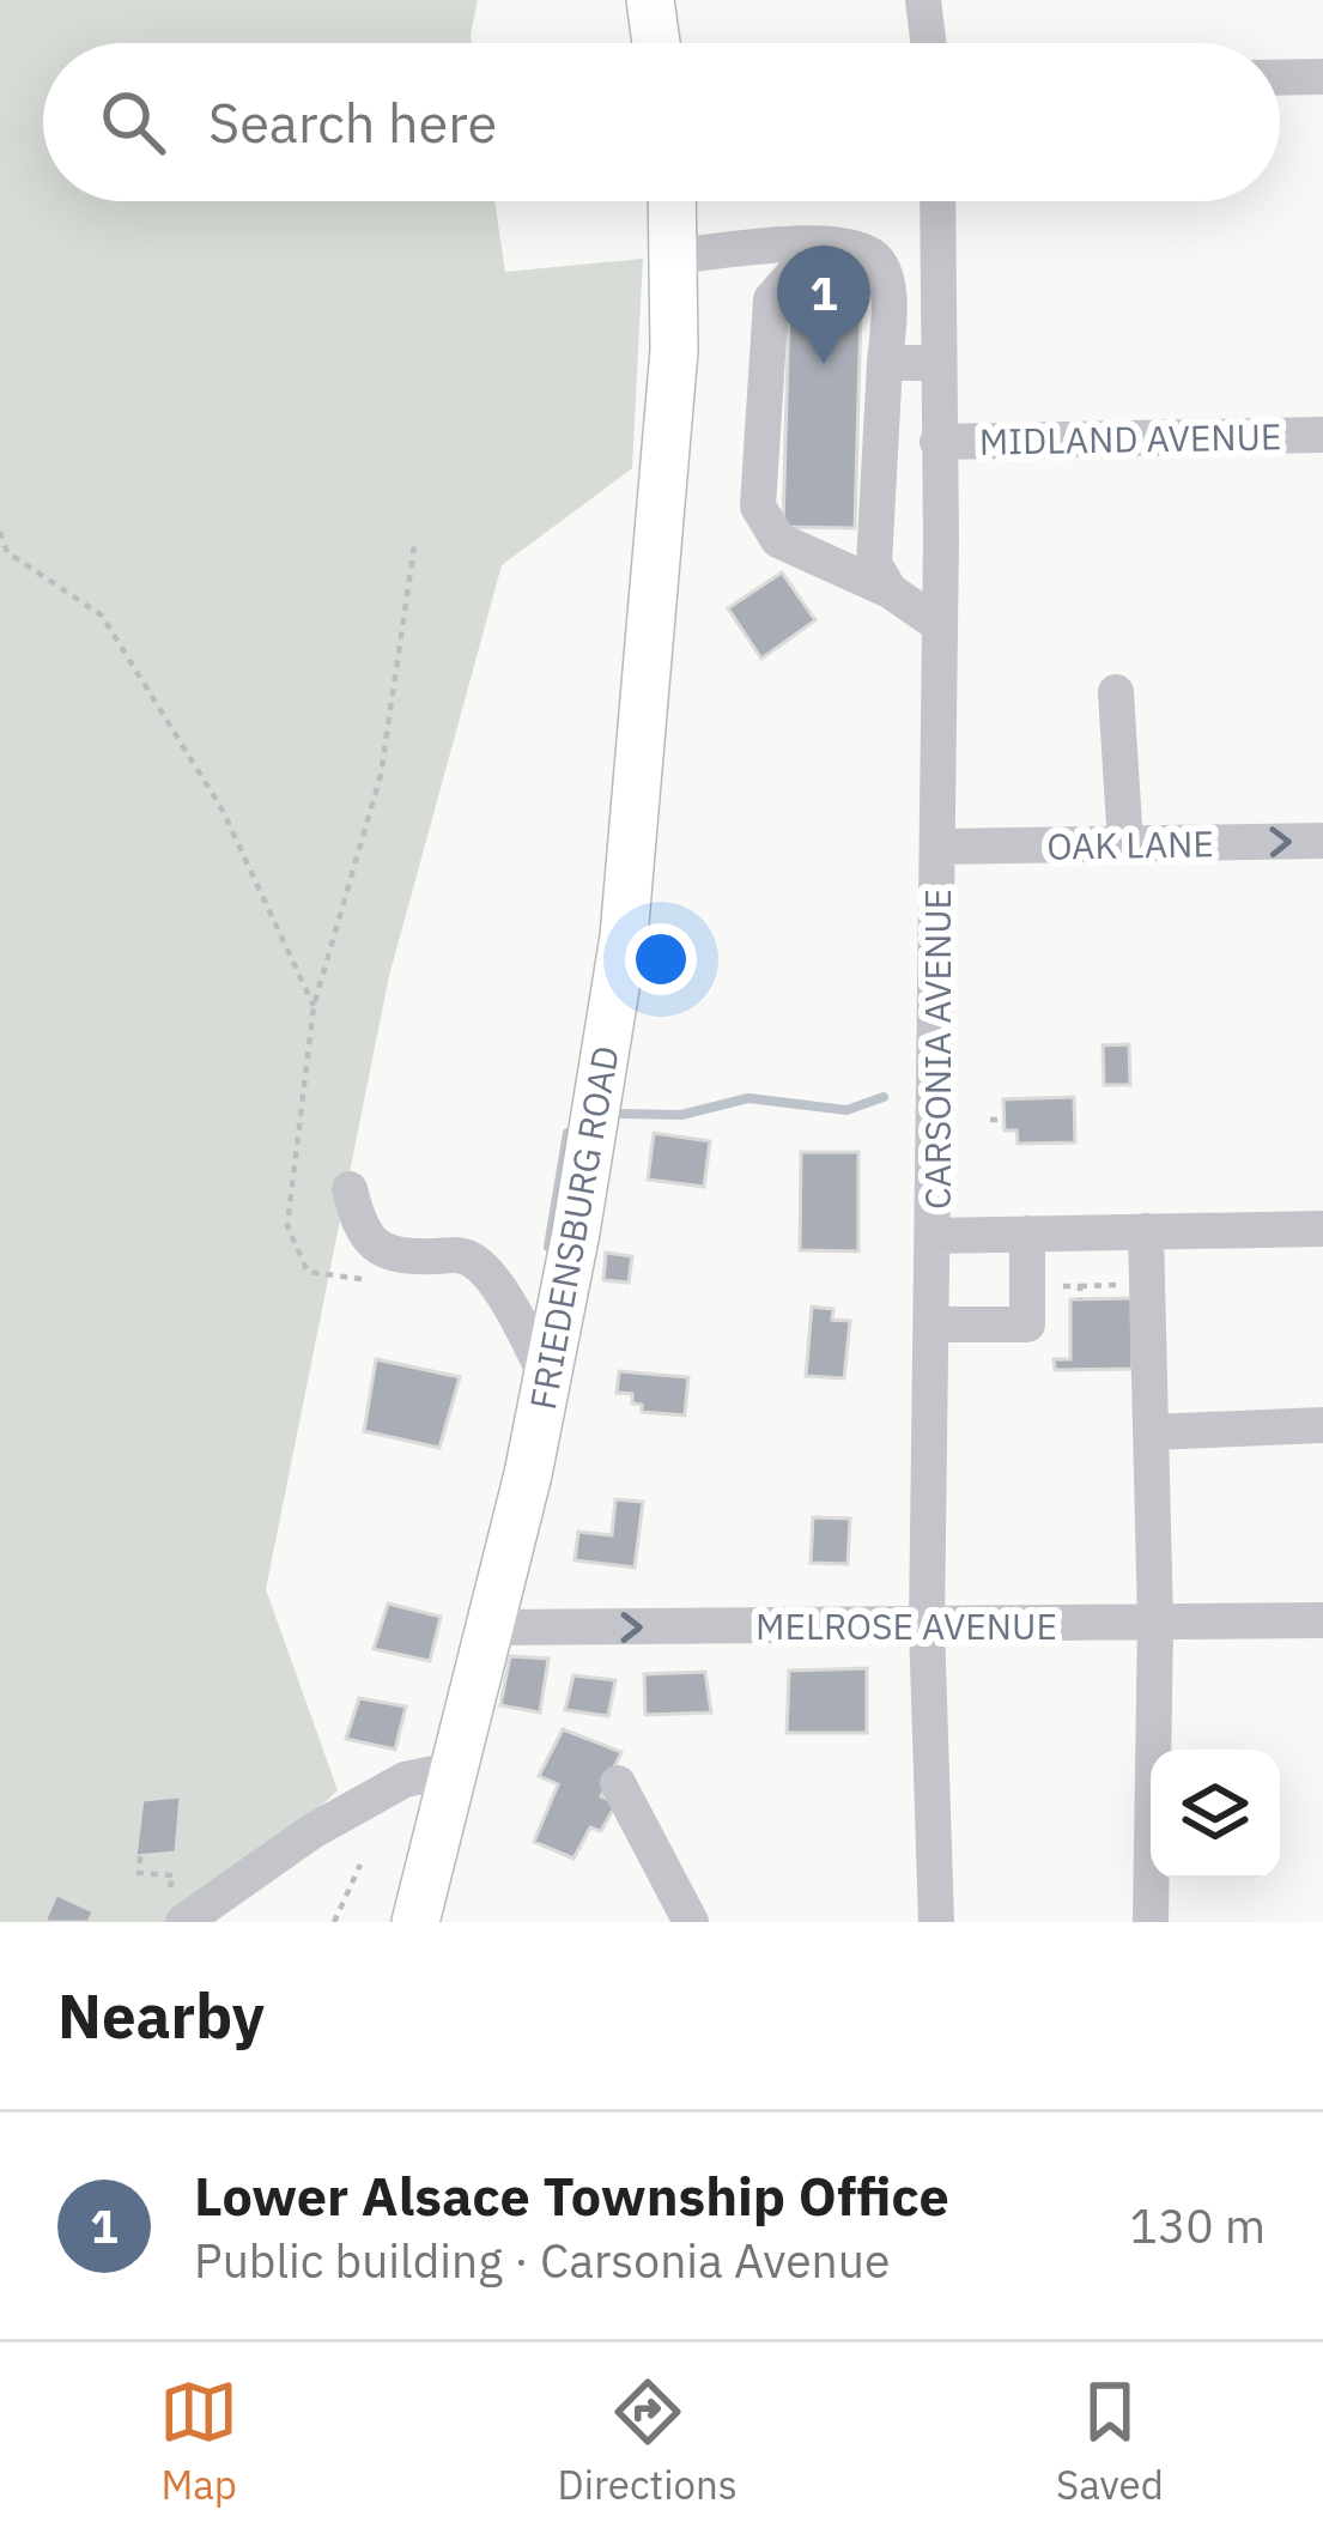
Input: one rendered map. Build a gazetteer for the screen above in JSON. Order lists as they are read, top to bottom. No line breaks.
{"streets":{"main road":["FRIEDENSBURG ROAD"],"street":["MIDLAND AVENUE","OAK LANE","CARSONIA AVENUE","MELROSE AVENUE"]},"crossings":[["MIDLAND AVENUE","CARSONIA AVENUE"],["OAK LANE","CARSONIA AVENUE"],["CARSONIA AVENUE","MELROSE AVENUE"],["FRIEDENSBURG ROAD","MELROSE AVENUE"]],"one_way":["OAK LANE","MELROSE AVENUE"],"page":{"search":"Search here","pins":"1","heading":"Nearby","list":[{"mark":"1","name":"Lower Alsace Township Office","note":"Public building · Carsonia Avenue","value":"130 m"}],"nav":["Map","Directions","Saved"]}}
